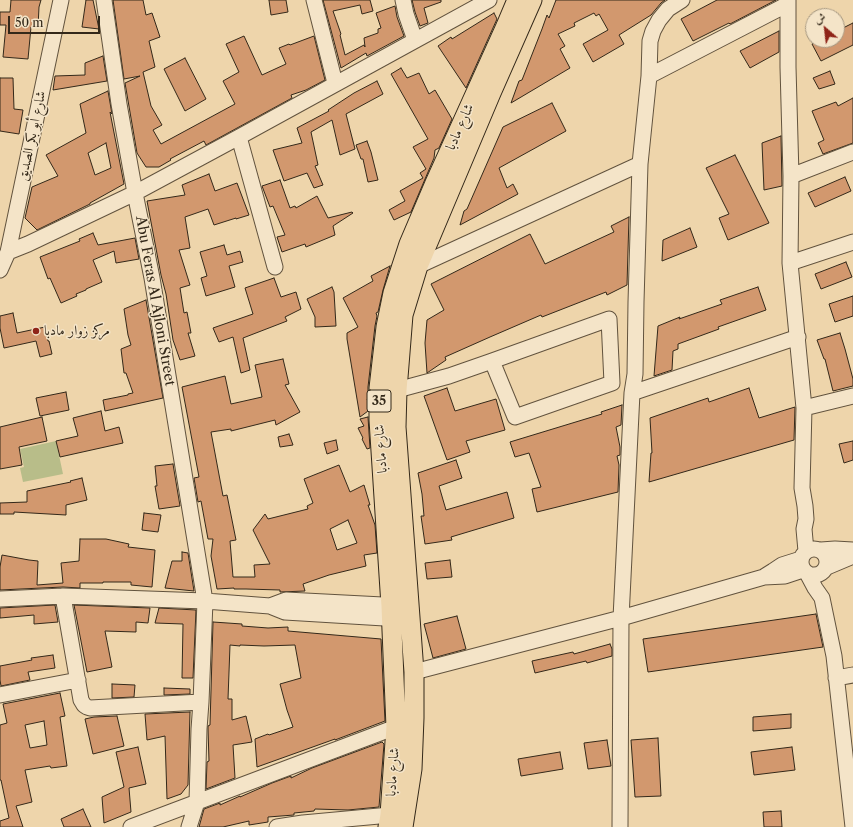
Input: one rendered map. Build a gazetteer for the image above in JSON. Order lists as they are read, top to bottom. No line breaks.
{"streets":{"main road":["شارع مادبا","35"],"street":["شارع أبو بكر الصديق","Abu Feras Al Ajloni Street"]},"places":["مركز زوار مادبا"],"scale_bar":"50 m","north":"top left"}
